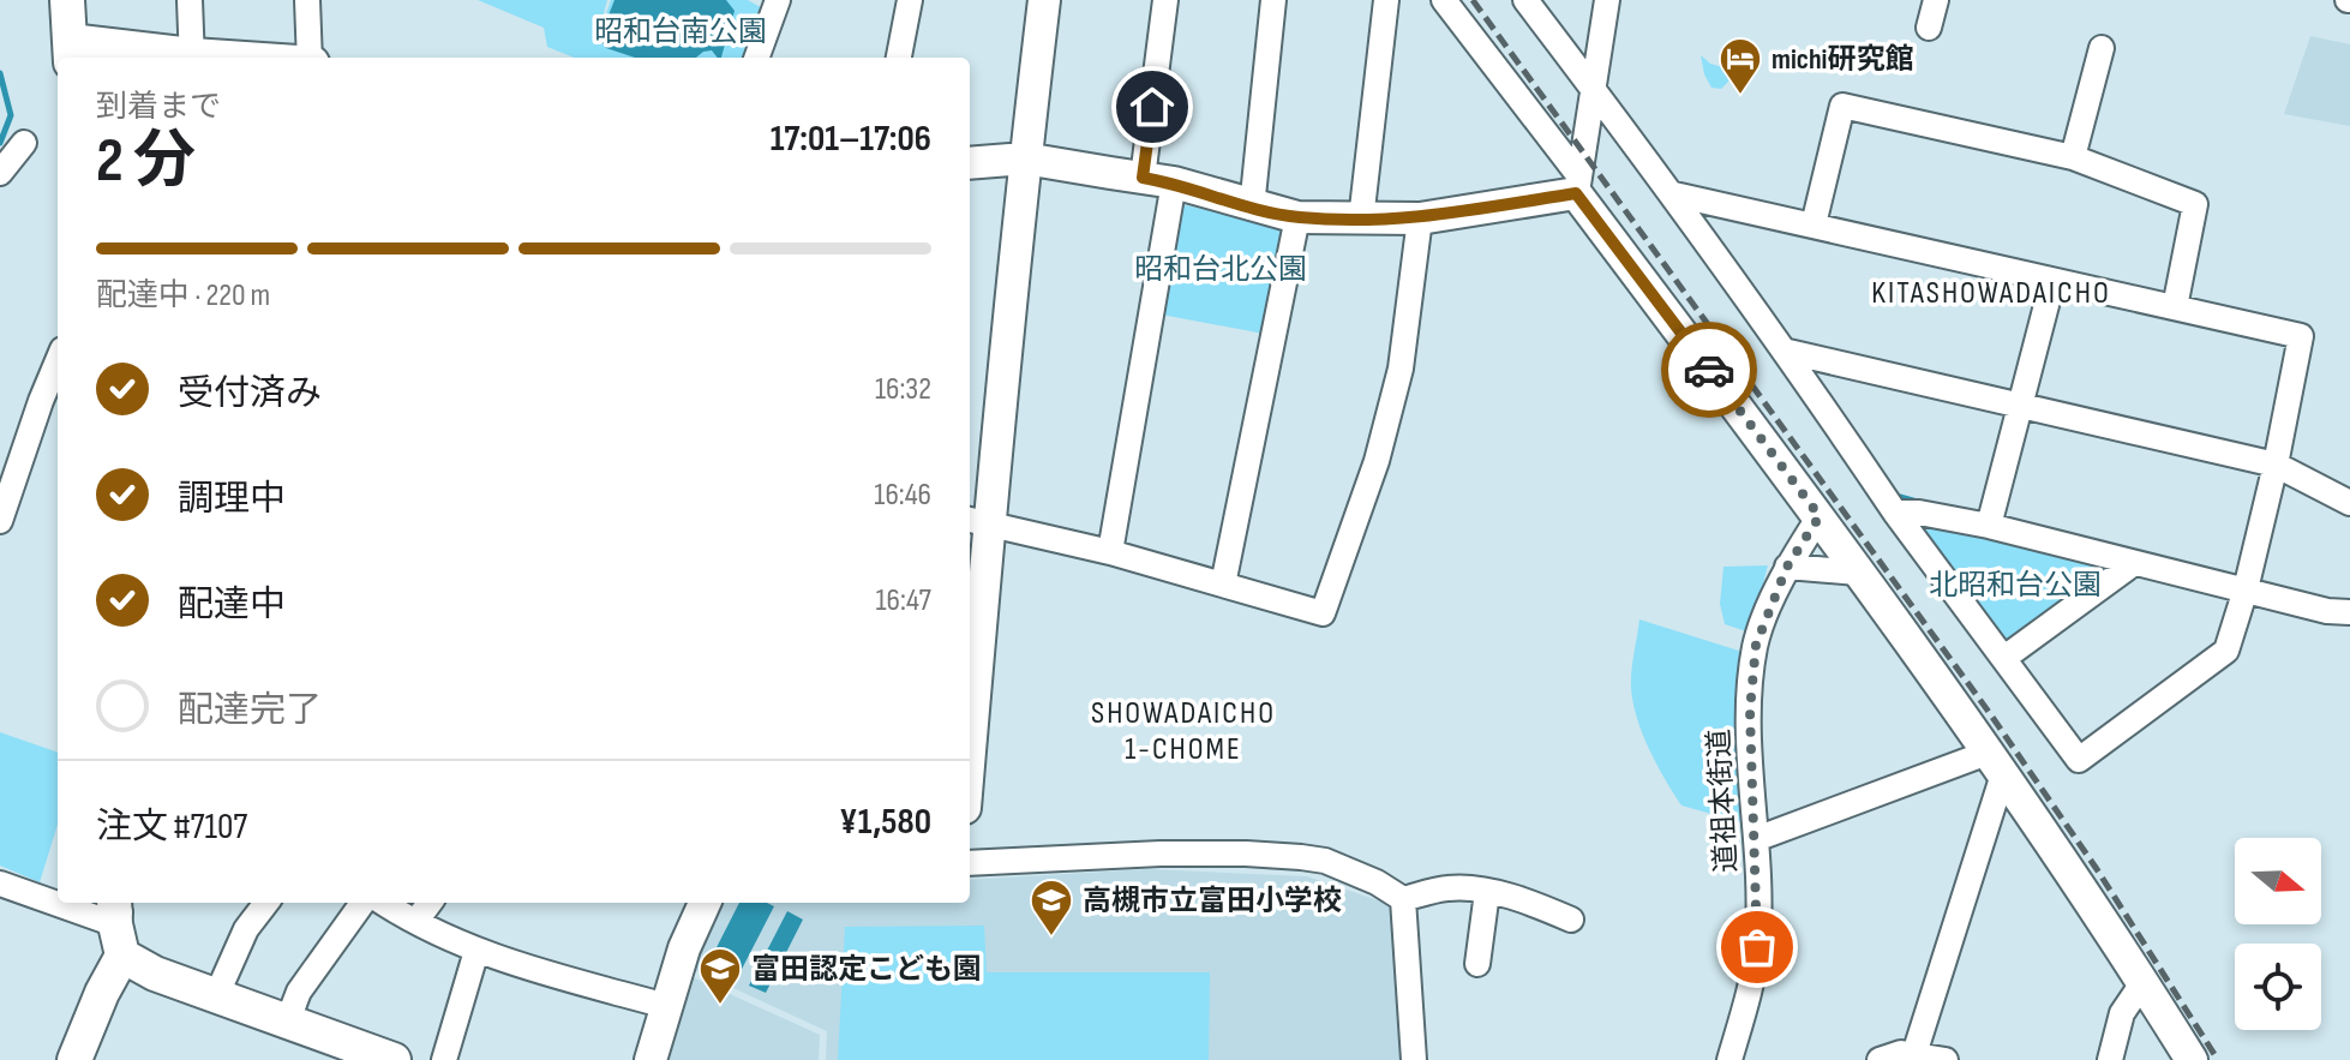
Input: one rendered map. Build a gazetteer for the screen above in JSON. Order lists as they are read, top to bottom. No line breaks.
{"streets":{"street":["道祖本街道"]},"districts":["KITASHOWADAICHO","SHOWADAICHO 1-CHOME"],"parks":["昭和台南公園","昭和台北公園","北昭和台公園"],"places":{"hotel":["michi研究館"],"school or university":["高槻市立富田小学校","富田認定こども園"]},"north":"right","page":{"heading":["2 分","到着まで","17:01–17:06"],"panel":["注文 #7107","¥1,580"],"bar":"配達中 · 220 m","list":[["受付済み","16:32"],["調理中","16:46"],["配達中","16:47"],"配達完了"]}}
